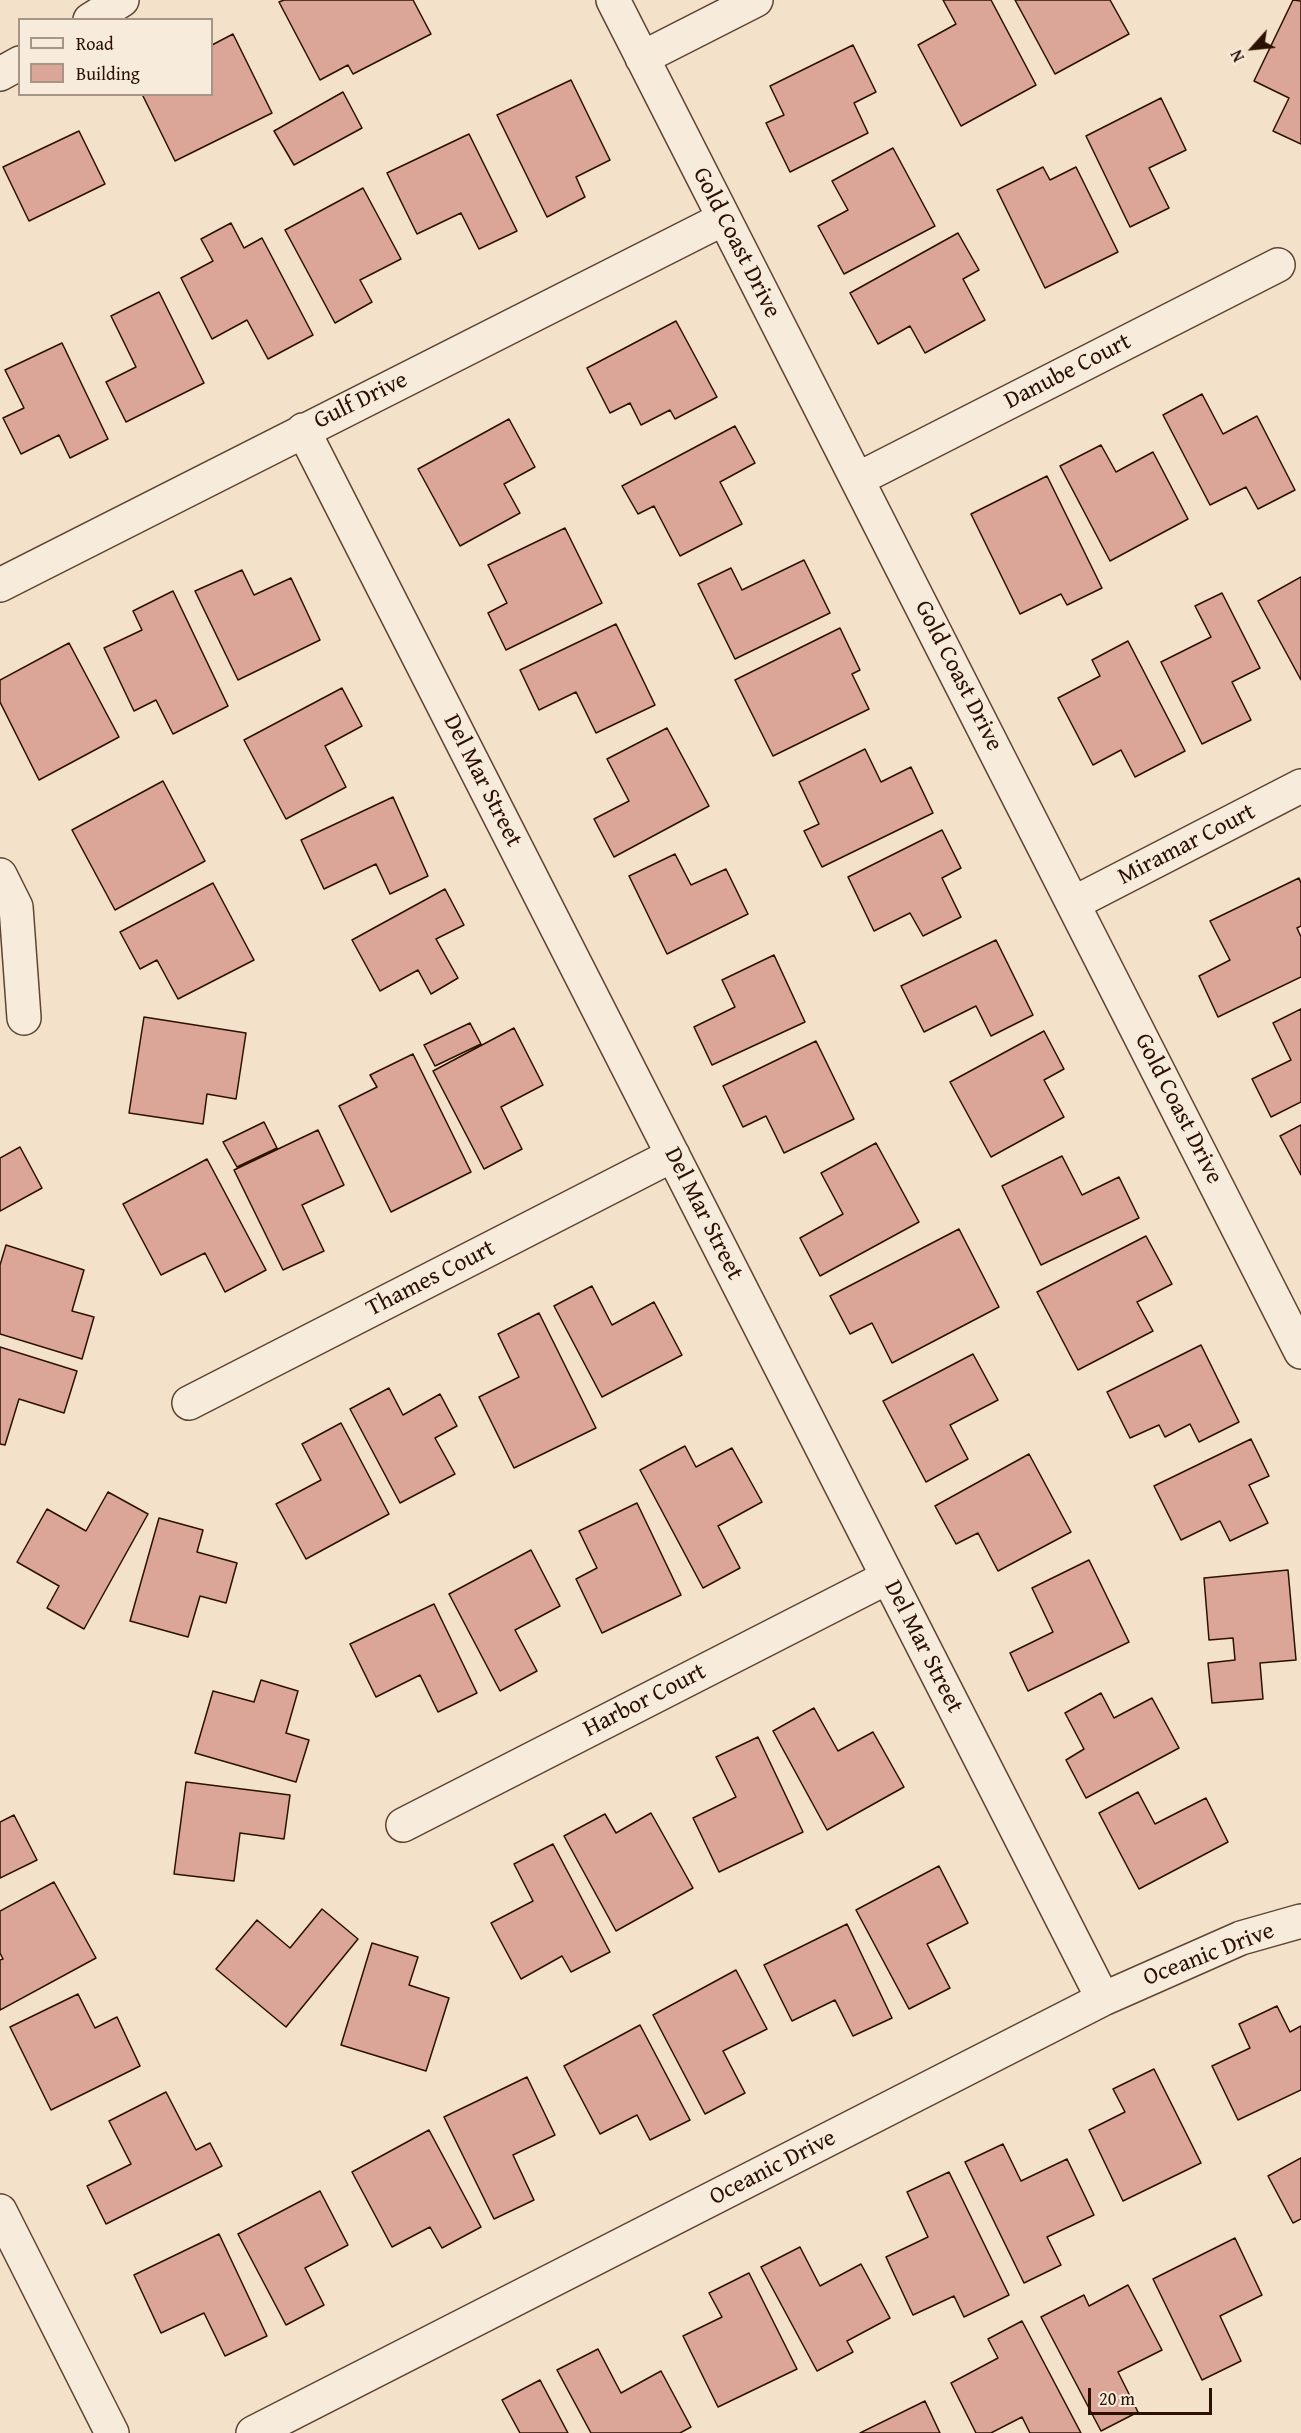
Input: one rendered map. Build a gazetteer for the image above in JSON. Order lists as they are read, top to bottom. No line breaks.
{"streets":{"street":["Gold Coast Drive","Danube Court","Gulf Drive","Del Mar Street","Miramar Court","Thames Court","Harbor Court","Oceanic Drive"]},"crossings":[["Gold Coast Drive","Danube Court"],["Gold Coast Drive","Gulf Drive"],["Gold Coast Drive","Miramar Court"],["Gulf Drive","Del Mar Street"],["Del Mar Street","Thames Court"],["Del Mar Street","Harbor Court"],["Del Mar Street","Oceanic Drive"]],"legend":["Road","Building"],"scale_bar":"20 m","north":"bottom left"}
